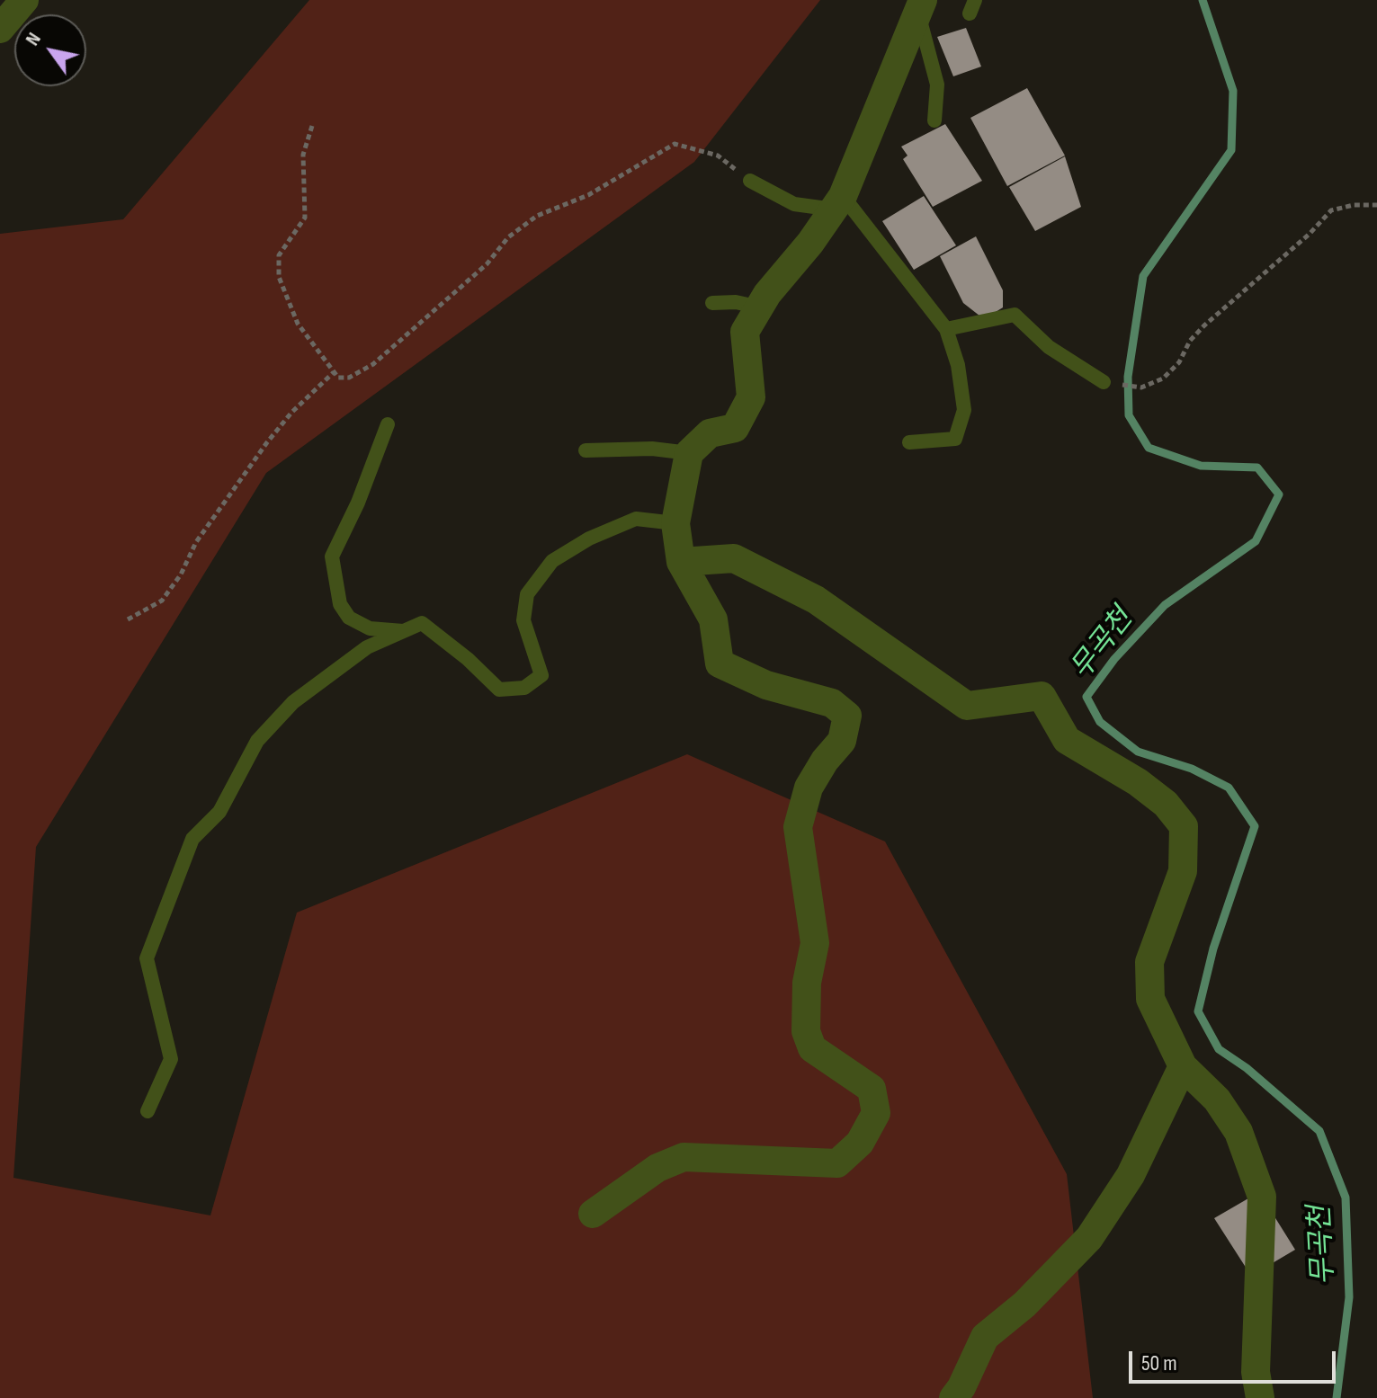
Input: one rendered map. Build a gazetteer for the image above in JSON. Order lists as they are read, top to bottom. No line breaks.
{"water":["무곡천"],"scale_bar":"50 m","north":"top left"}
